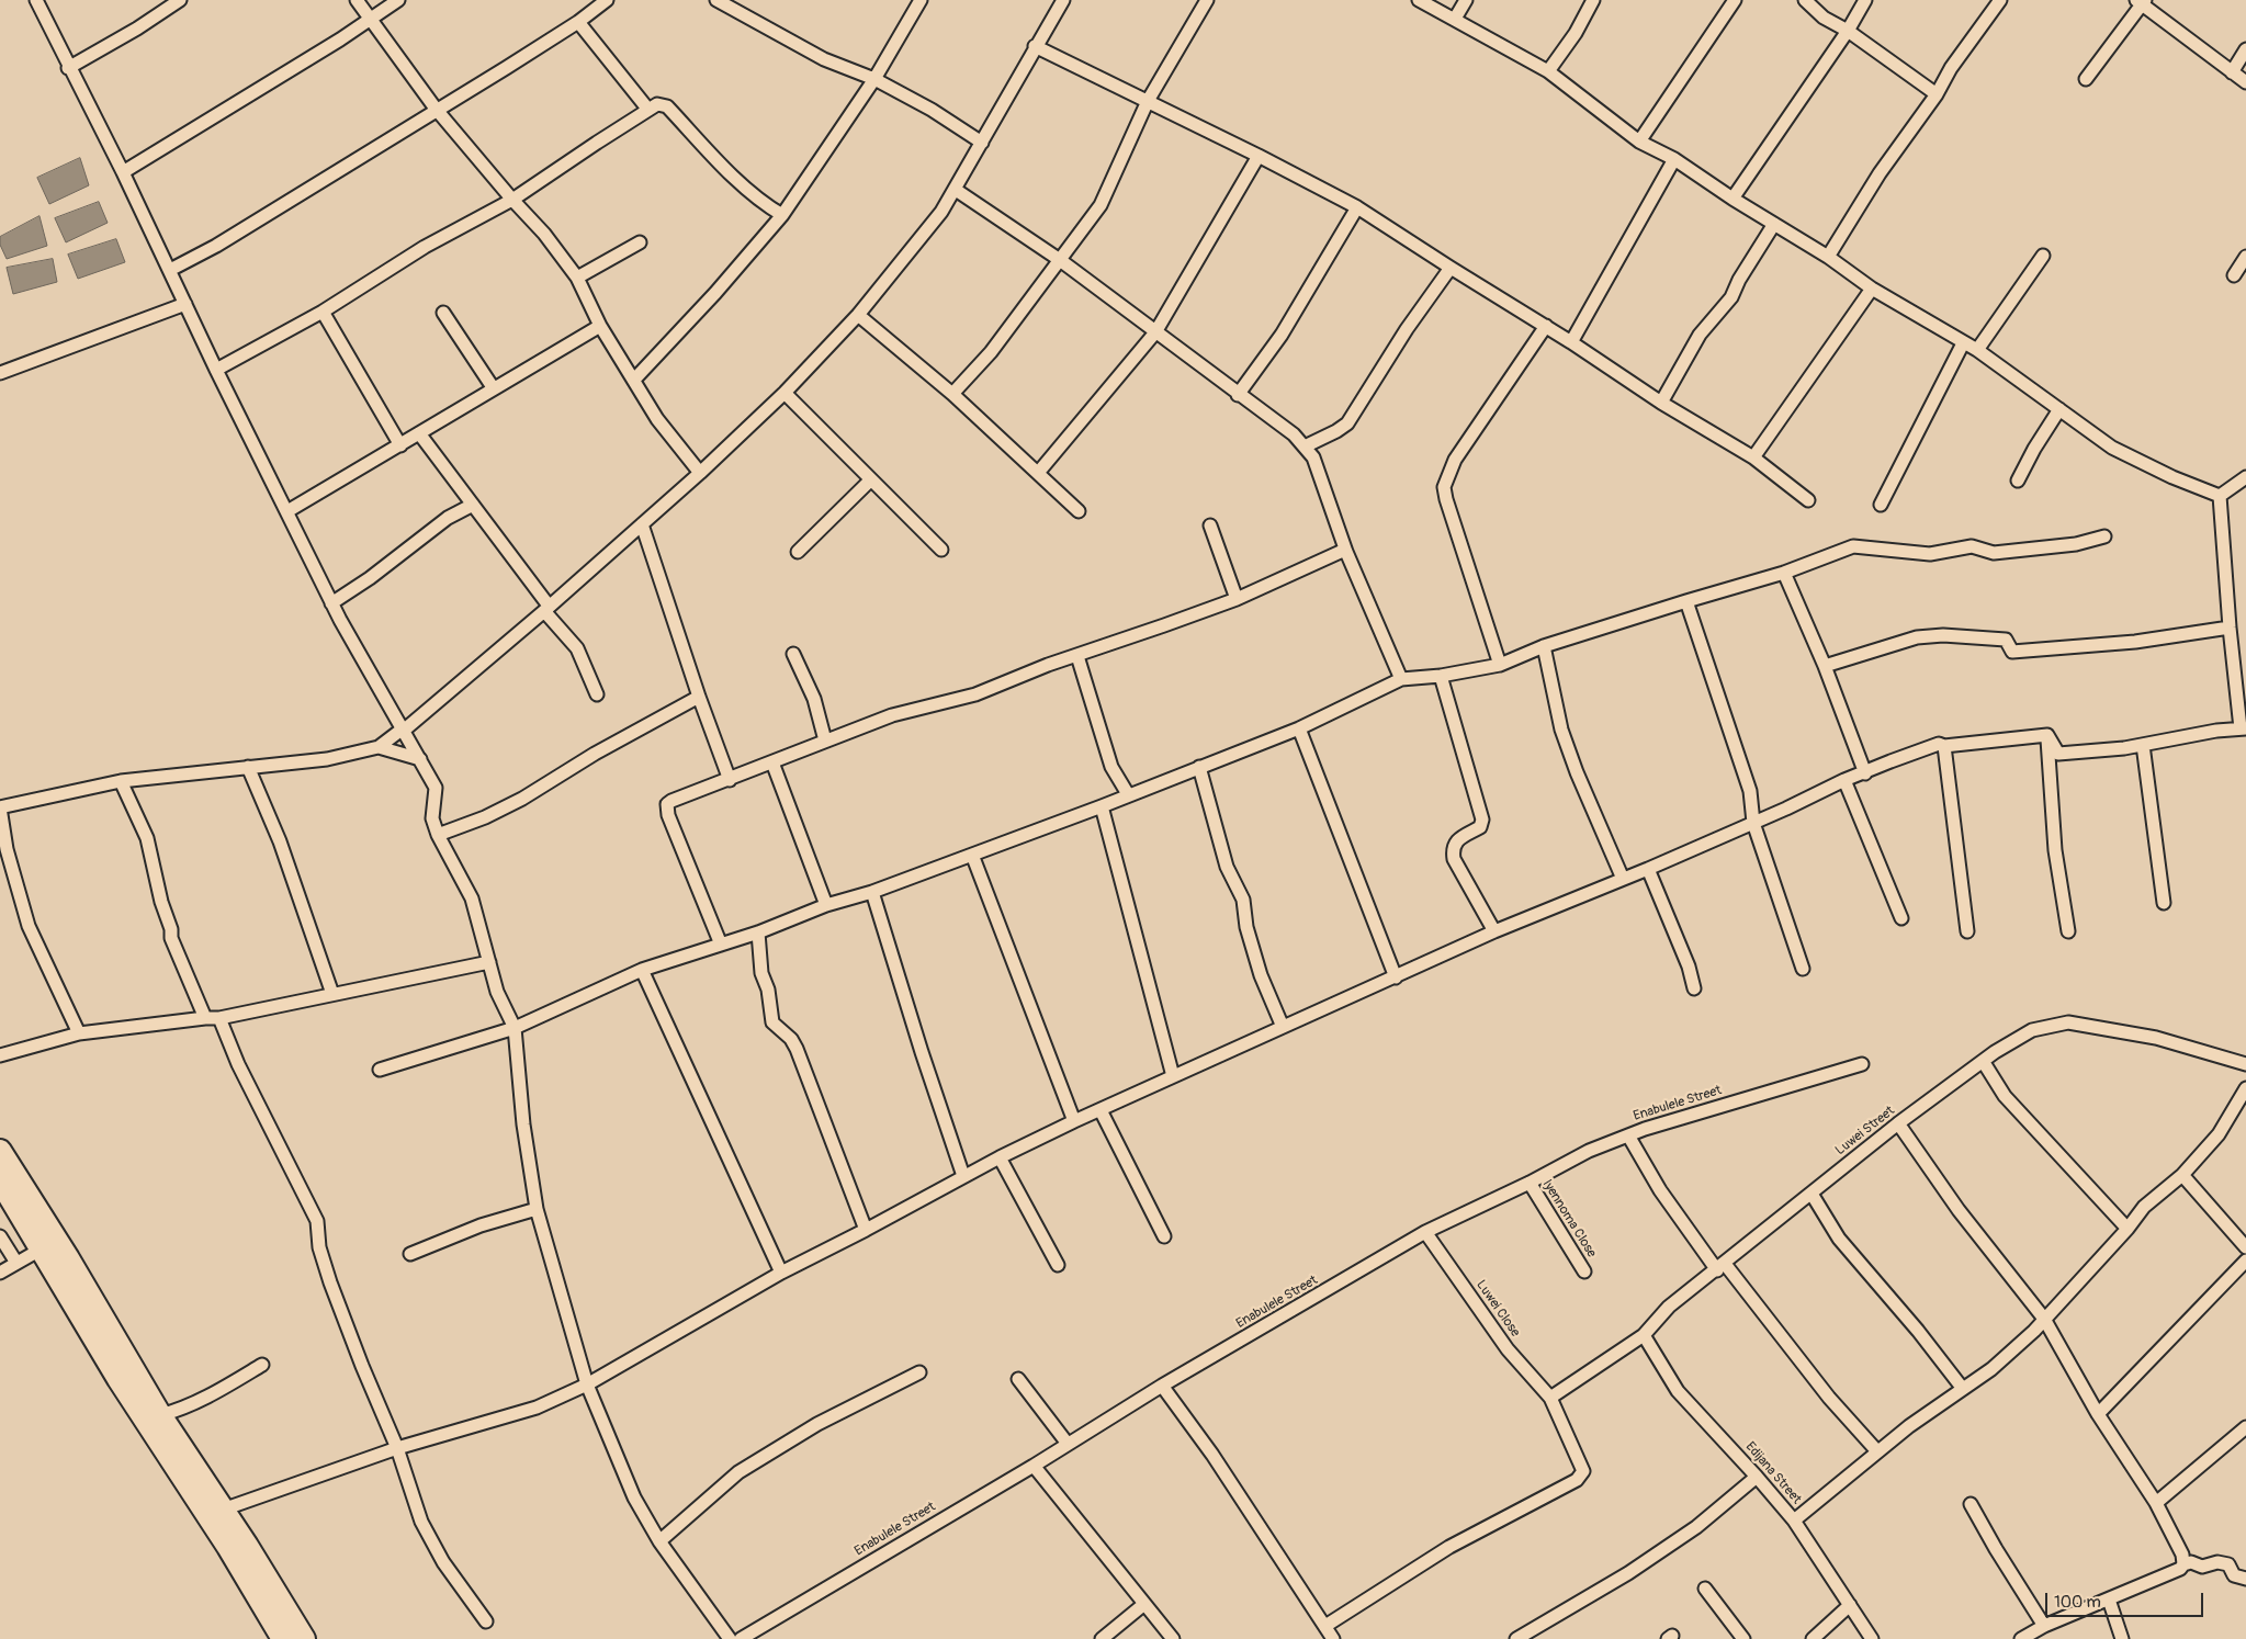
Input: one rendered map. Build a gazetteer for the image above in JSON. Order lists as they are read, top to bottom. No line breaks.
{"streets":{"street":["Enabulele Street","Luwei Street","Iyennoma Close","Luwei Close","Edijana Street"]},"crossings":[["Enabulele Street","Iyennoma Close"],["Enabulele Street","Luwei Close"],["Luwei Street","Luwei Close"],["Luwei Street","Edijana Street"]],"scale_bar":"100 m"}
